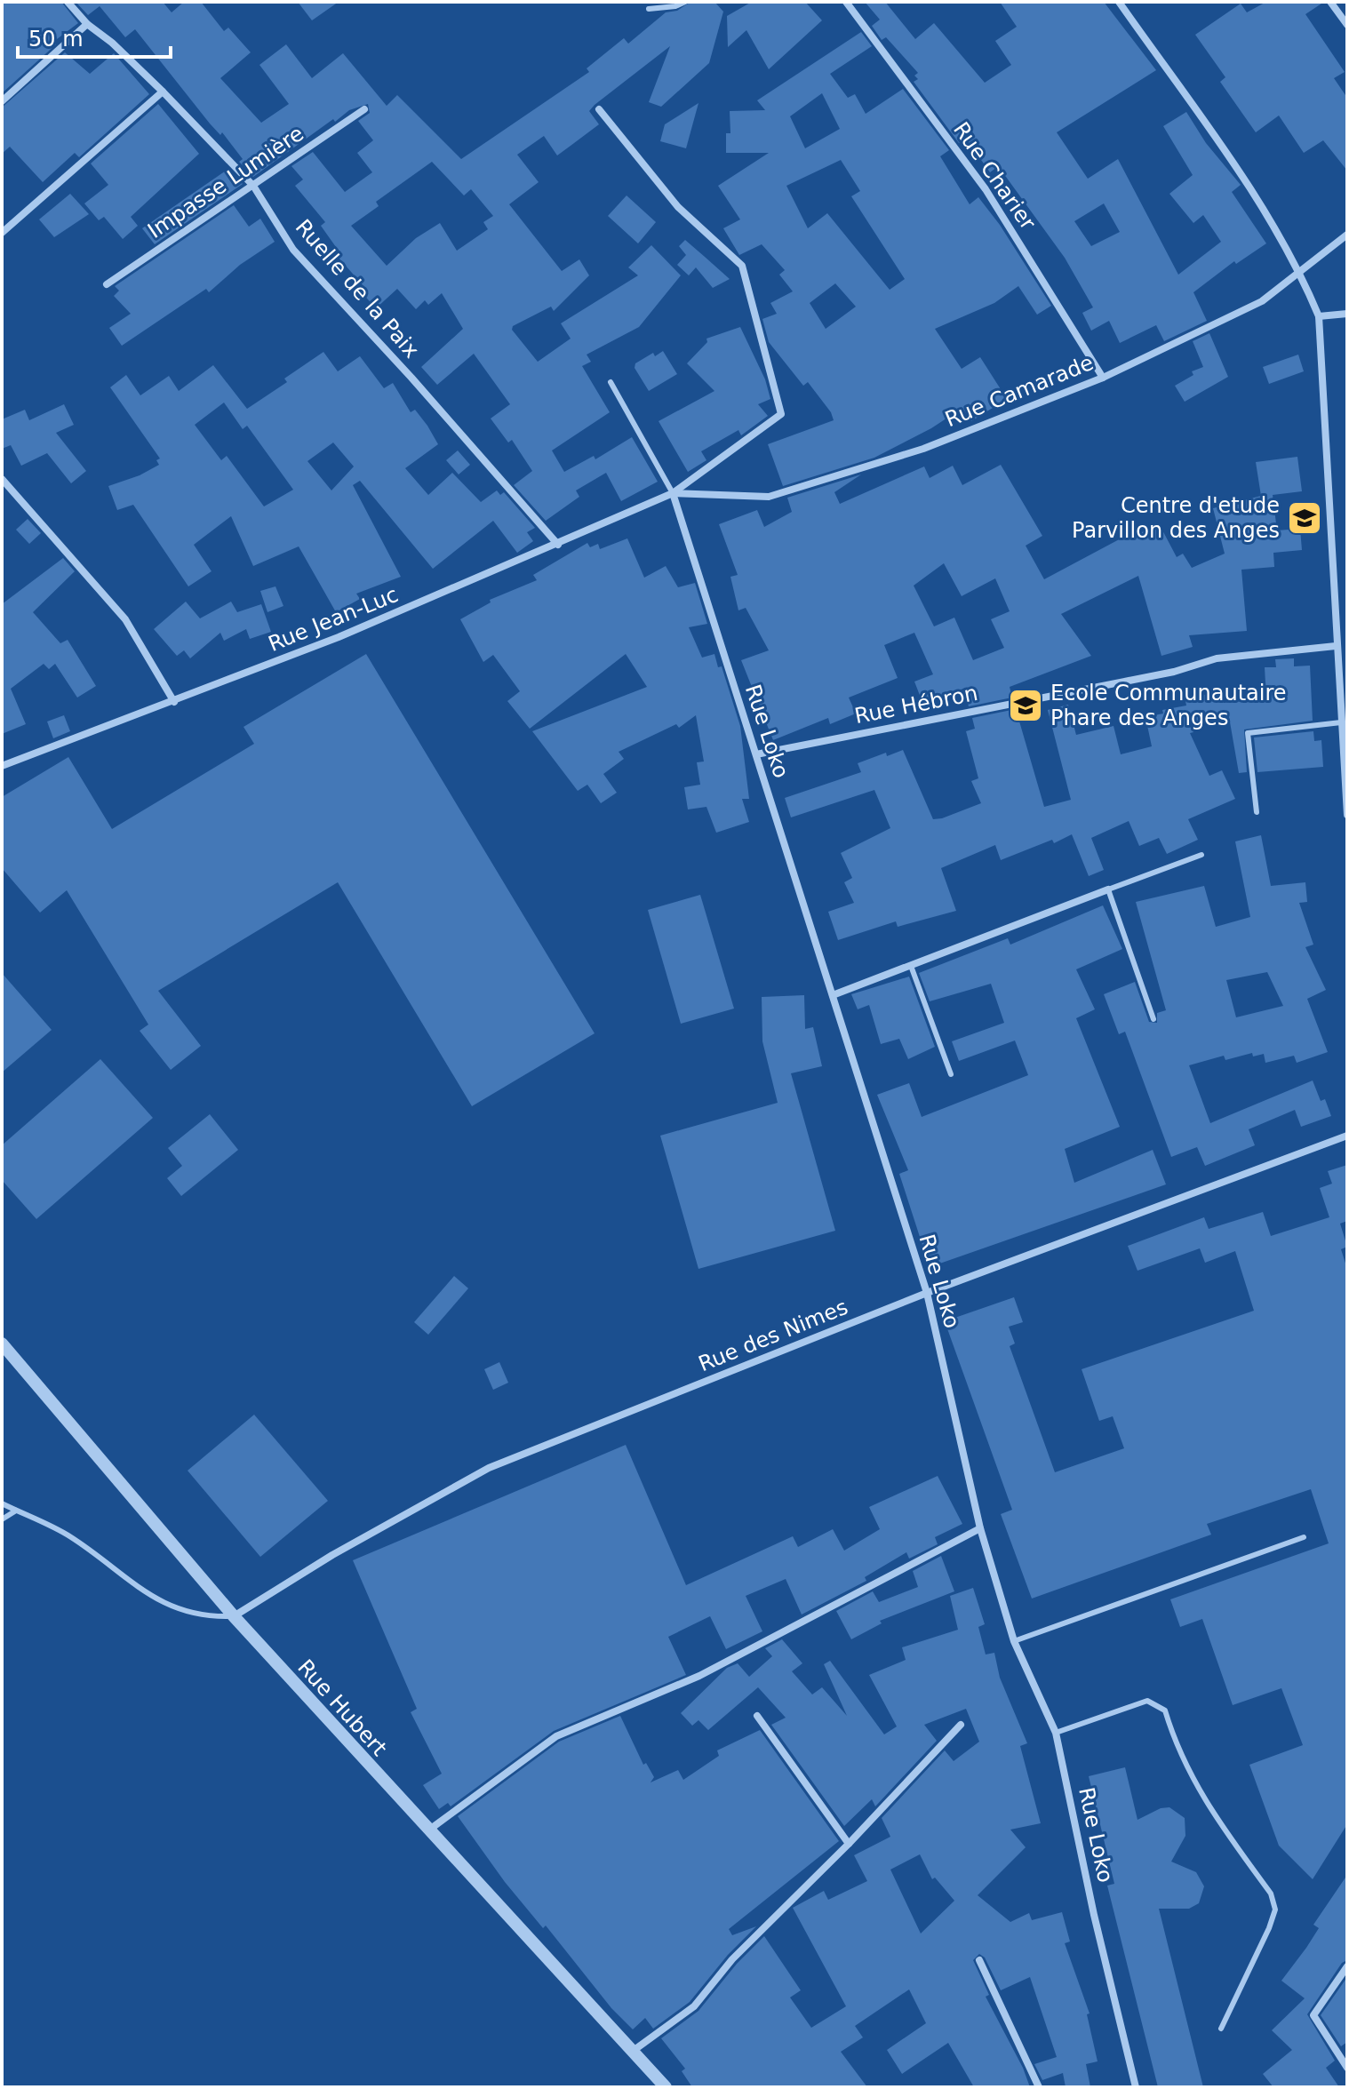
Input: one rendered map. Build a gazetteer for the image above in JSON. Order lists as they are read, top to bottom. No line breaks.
{"streets":{"street":["Rue Charier","Impasse Lumière","Ruelle de la Paix","Rue Camarade","Rue Jean-Luc","Rue Hébron","Rue Loko","Rue des Nimes","Rue Hubert"]},"crossings":[["Rue Charier","Rue Camarade"],["Impasse Lumière","Ruelle de la Paix"],["Ruelle de la Paix","Rue Jean-Luc"],["Rue Camarade","Rue Jean-Luc"],["Rue Camarade","Rue Loko"],["Rue Jean-Luc","Rue Loko"],["Rue Hébron","Rue Loko"],["Rue Loko","Rue des Nimes"],["Rue des Nimes","Rue Hubert"]],"places":{"school or university":["Centre d'etude Parvillon des Anges","Ecole Communautaire Phare des Anges"]},"scale_bar":"50 m"}
